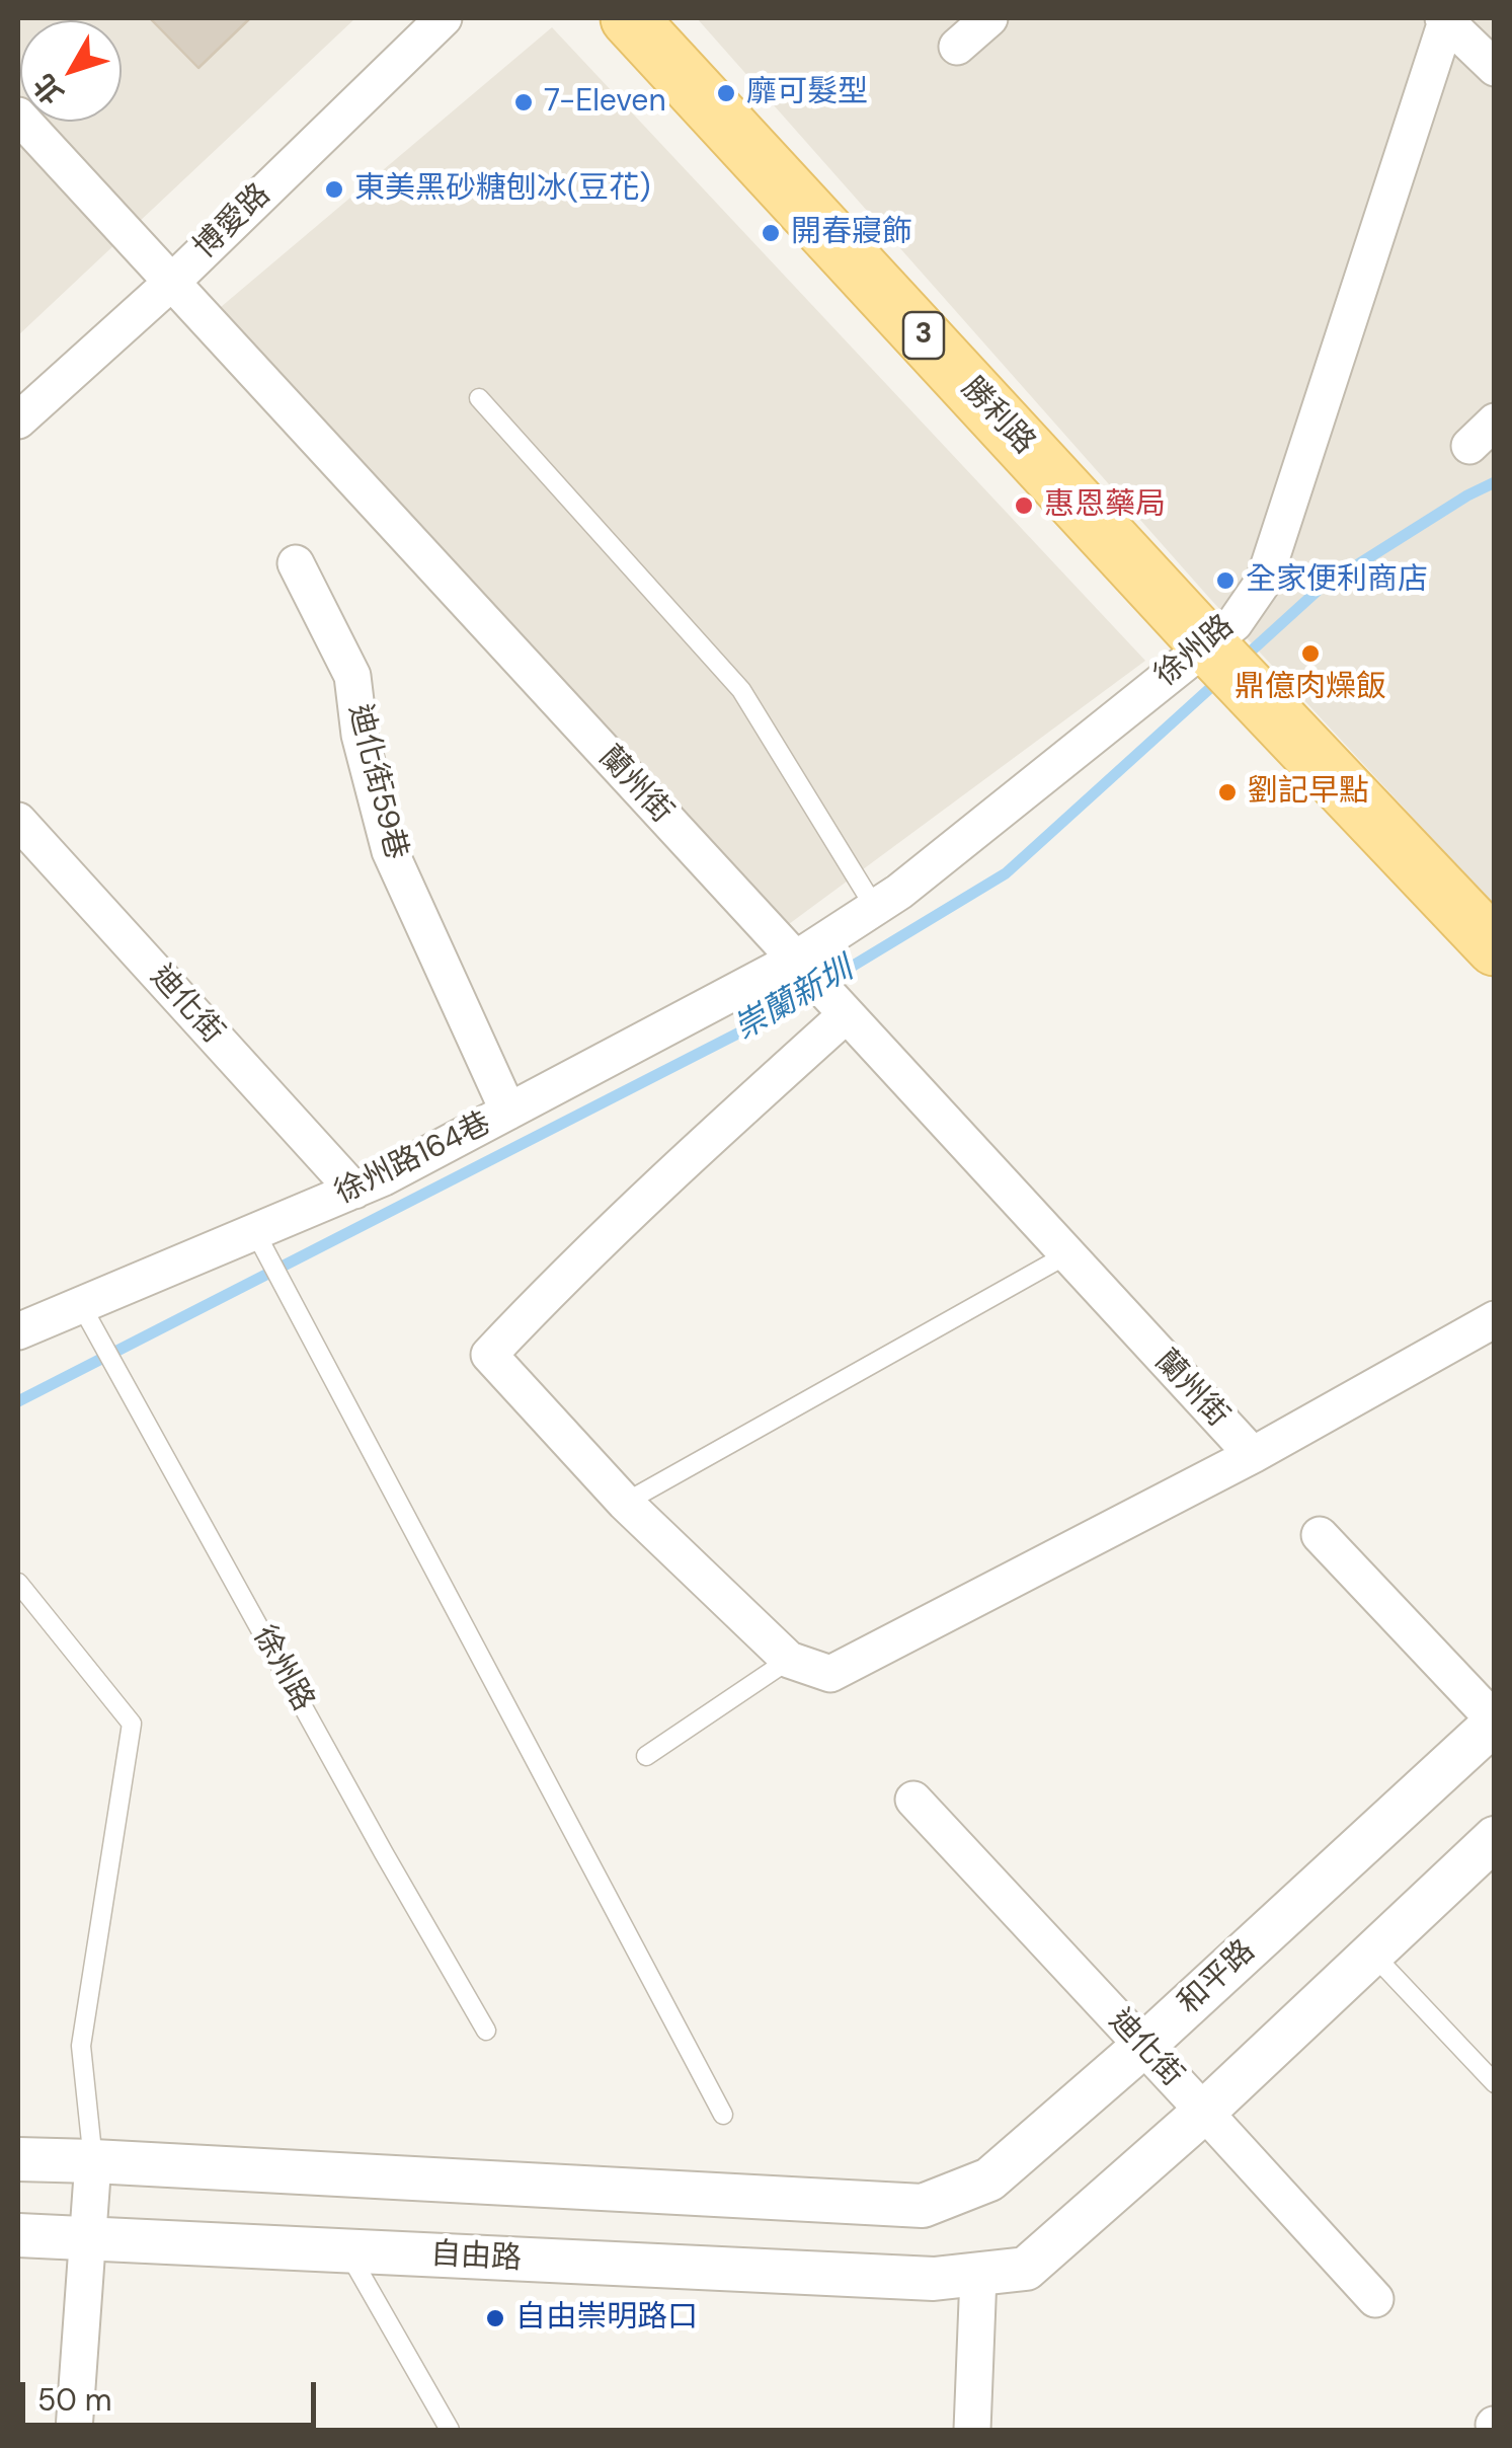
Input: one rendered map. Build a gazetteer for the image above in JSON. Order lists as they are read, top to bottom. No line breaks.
{"streets":{"main road":["3","勝利路"],"street":["博愛路","徐州路","迪化街59巷","蘭州街","迪化街","徐州路164巷","和平路","自由路"]},"crossings":[["博愛路","蘭州街"],["勝利路","徐州路"],["徐州路","蘭州街"],["徐州路","徐州路164巷"],["迪化街59巷","徐州路164巷"],["蘭州街","徐州路164巷"],["迪化街","徐州路164巷"],["迪化街","和平路"]],"water":["崇蘭新圳"],"places":["靡可髮型","7-Eleven","東美黑砂糖刨冰(豆花)","開春寢飾","惠恩藥局","全家便利商店","鼎億肉燥飯","劉記早點","自由崇明路口"],"scale_bar":"50 m","north":"bottom left"}
